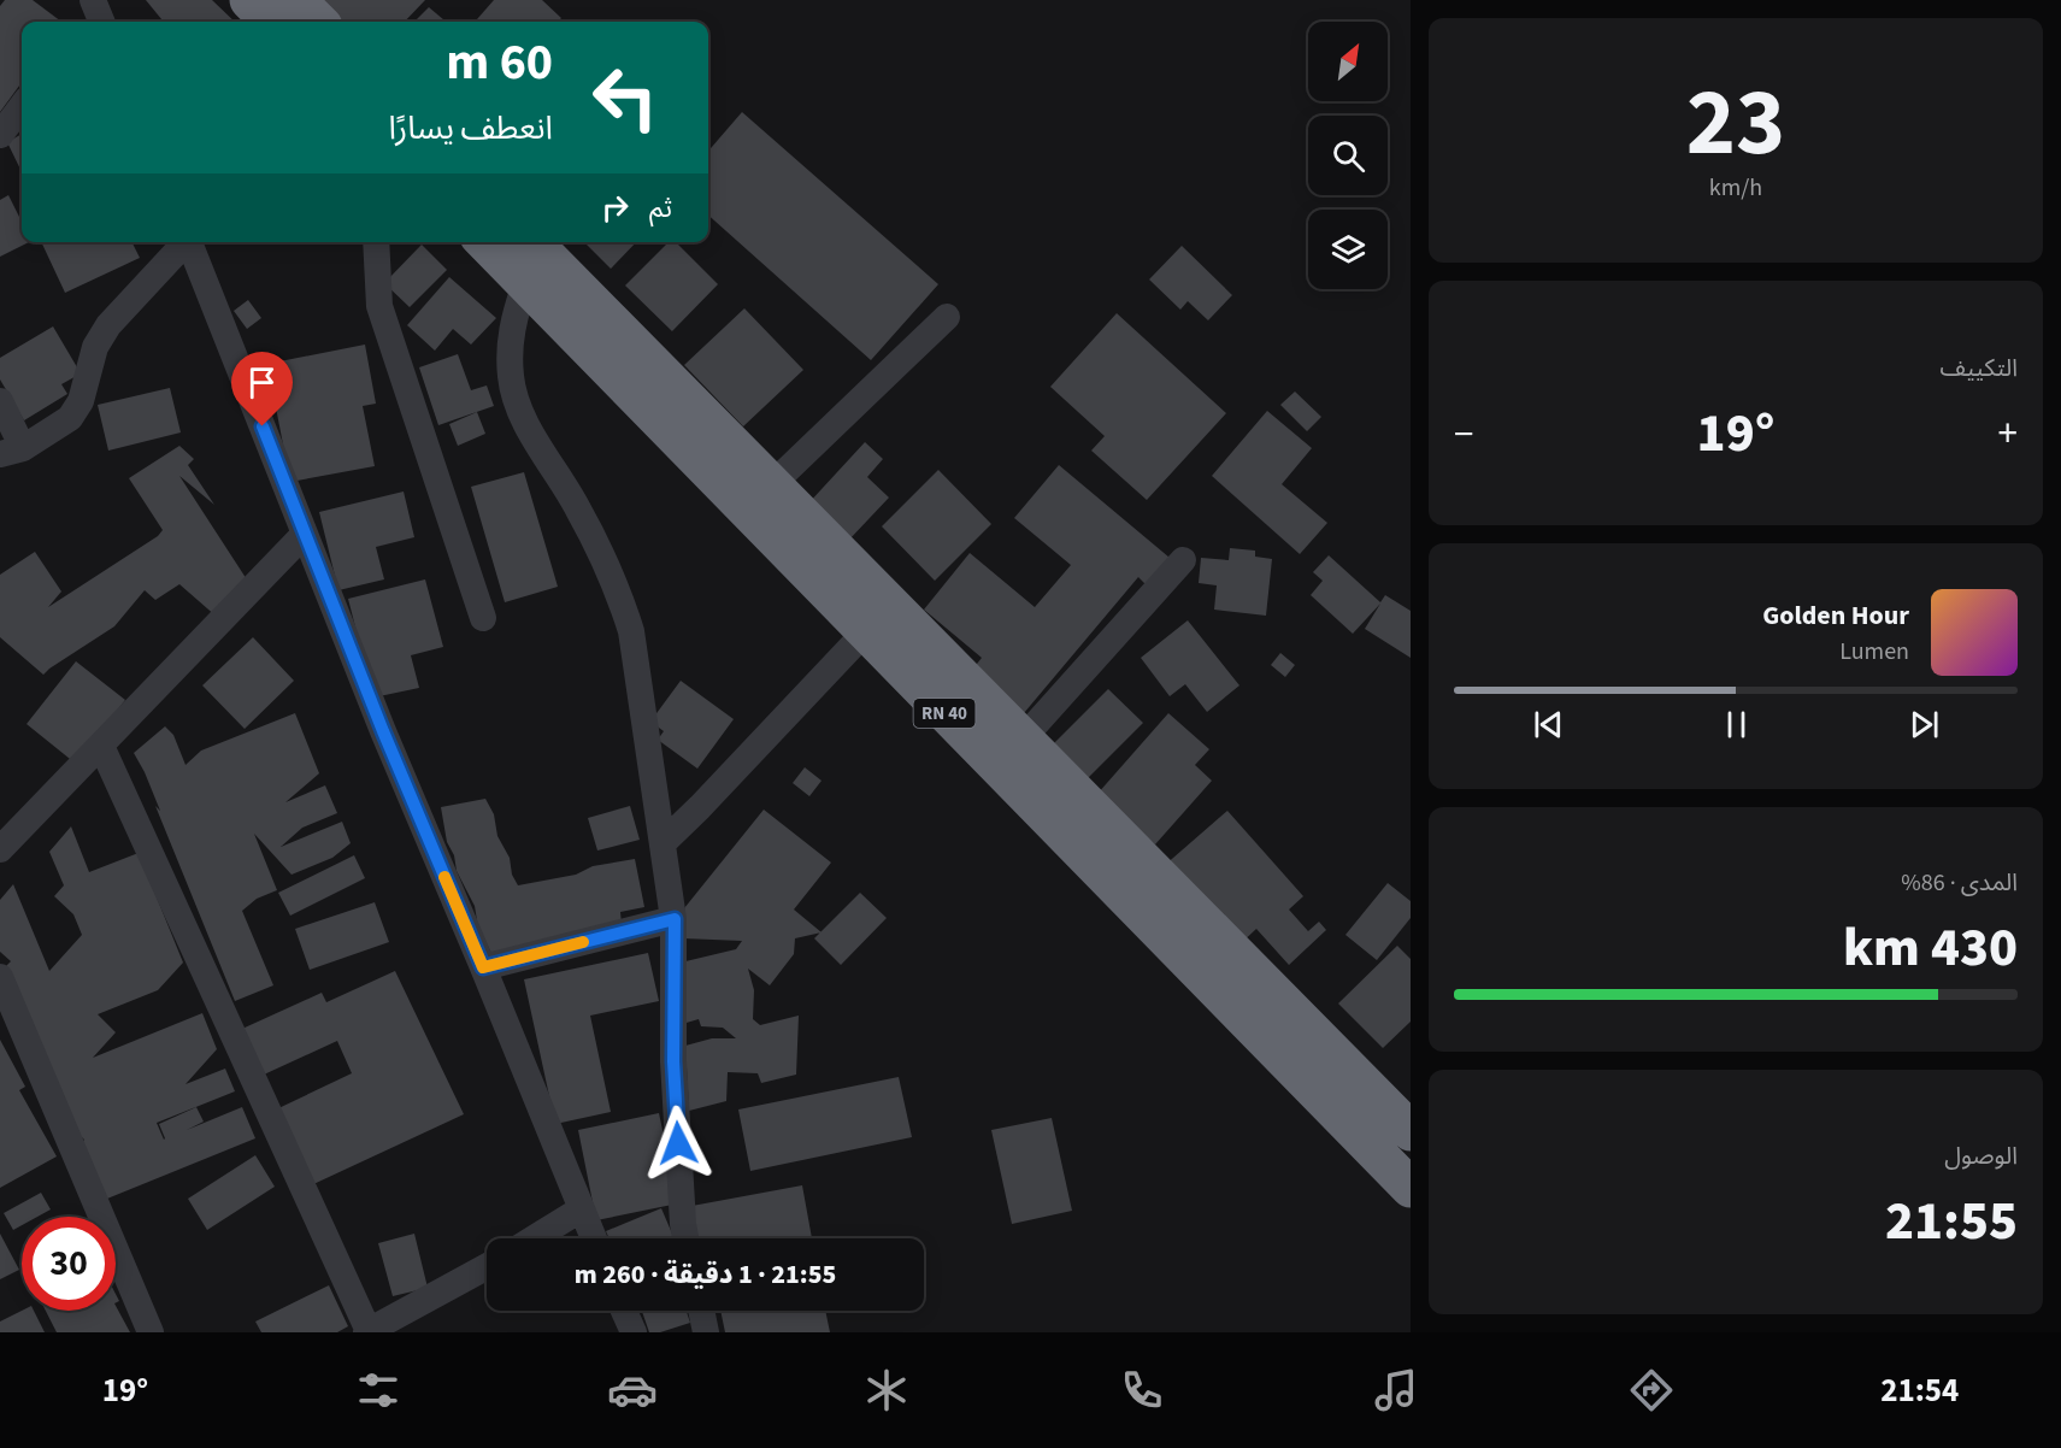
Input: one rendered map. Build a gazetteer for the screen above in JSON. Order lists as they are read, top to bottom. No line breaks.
{"streets":{"highway":["RN 40"]},"north":"top right","page":{"tile":[["23","km/h"],"التكييف",["المدى · 86%","430 km"],["الوصول","21:55"]],"turn":["60 m","انعطف يسارًا"],"then":"ثم","heat":["−","19°","+"],"song":["Golden Hour","Lumen"],"limit":"30","trip":"21:55 · 1 دقيقة · 260 m","tabs":["21:54","19°"]}}
